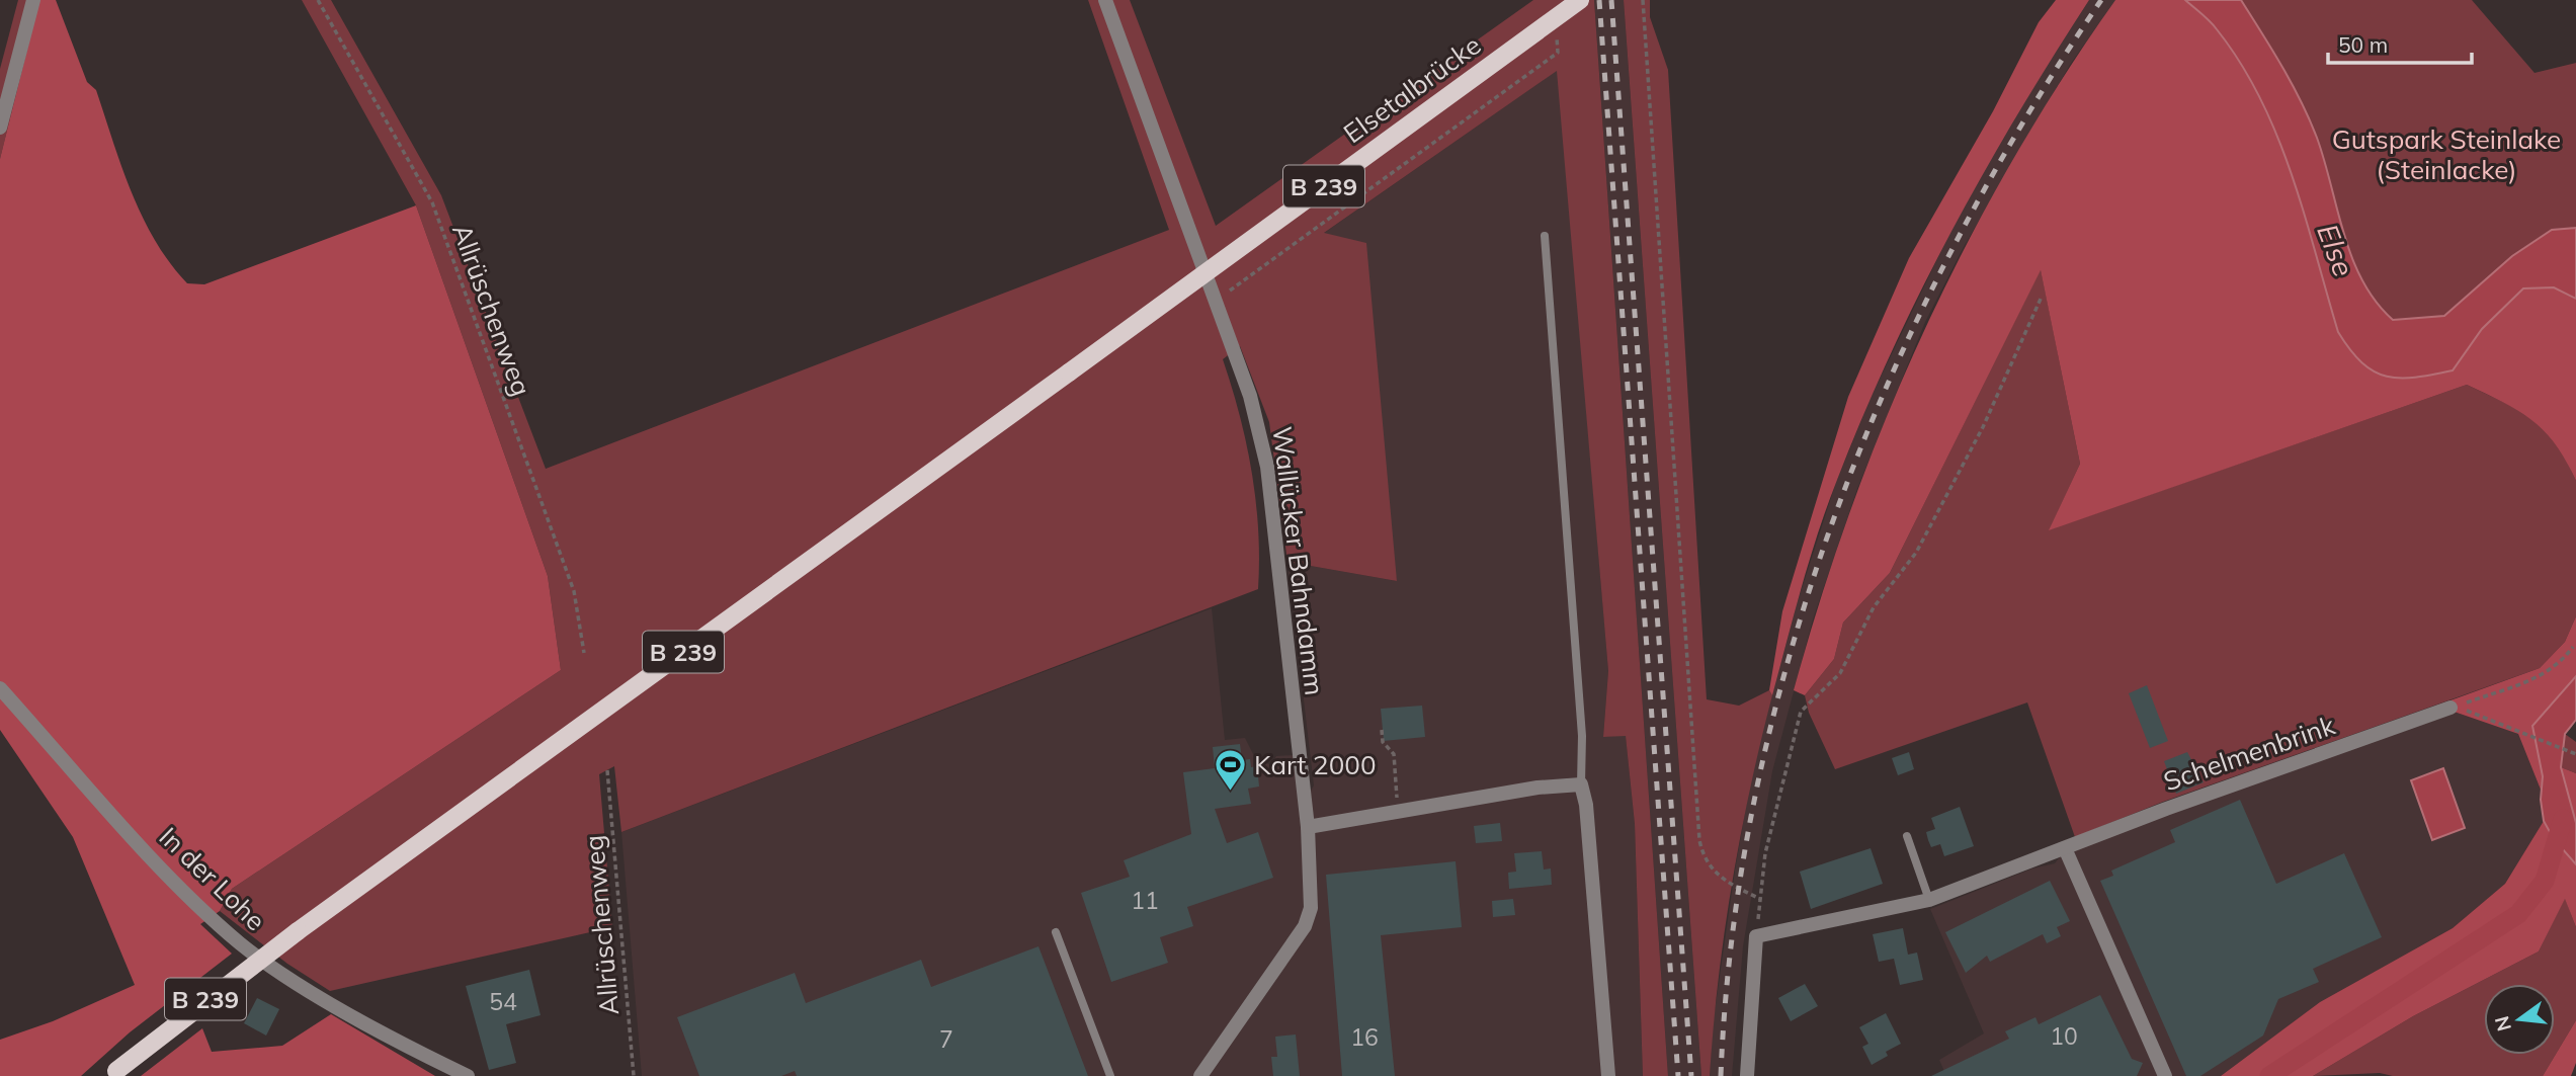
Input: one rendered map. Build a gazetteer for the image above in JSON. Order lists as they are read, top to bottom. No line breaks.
{"streets":{"main road":["Elsetalbrücke","B 239"],"street":["Wallücker Bahndamm","Schelmenbrink","In der Lohe"],"path":["Allrüschenweg"]},"water":["Else"],"parks":["Gutspark Steinlake (Steinlacke)"],"places":{"sports":["Kart 2000"]},"house_numbers":["11","54","10","16","7"],"scale_bar":"50 m","north":"left"}
